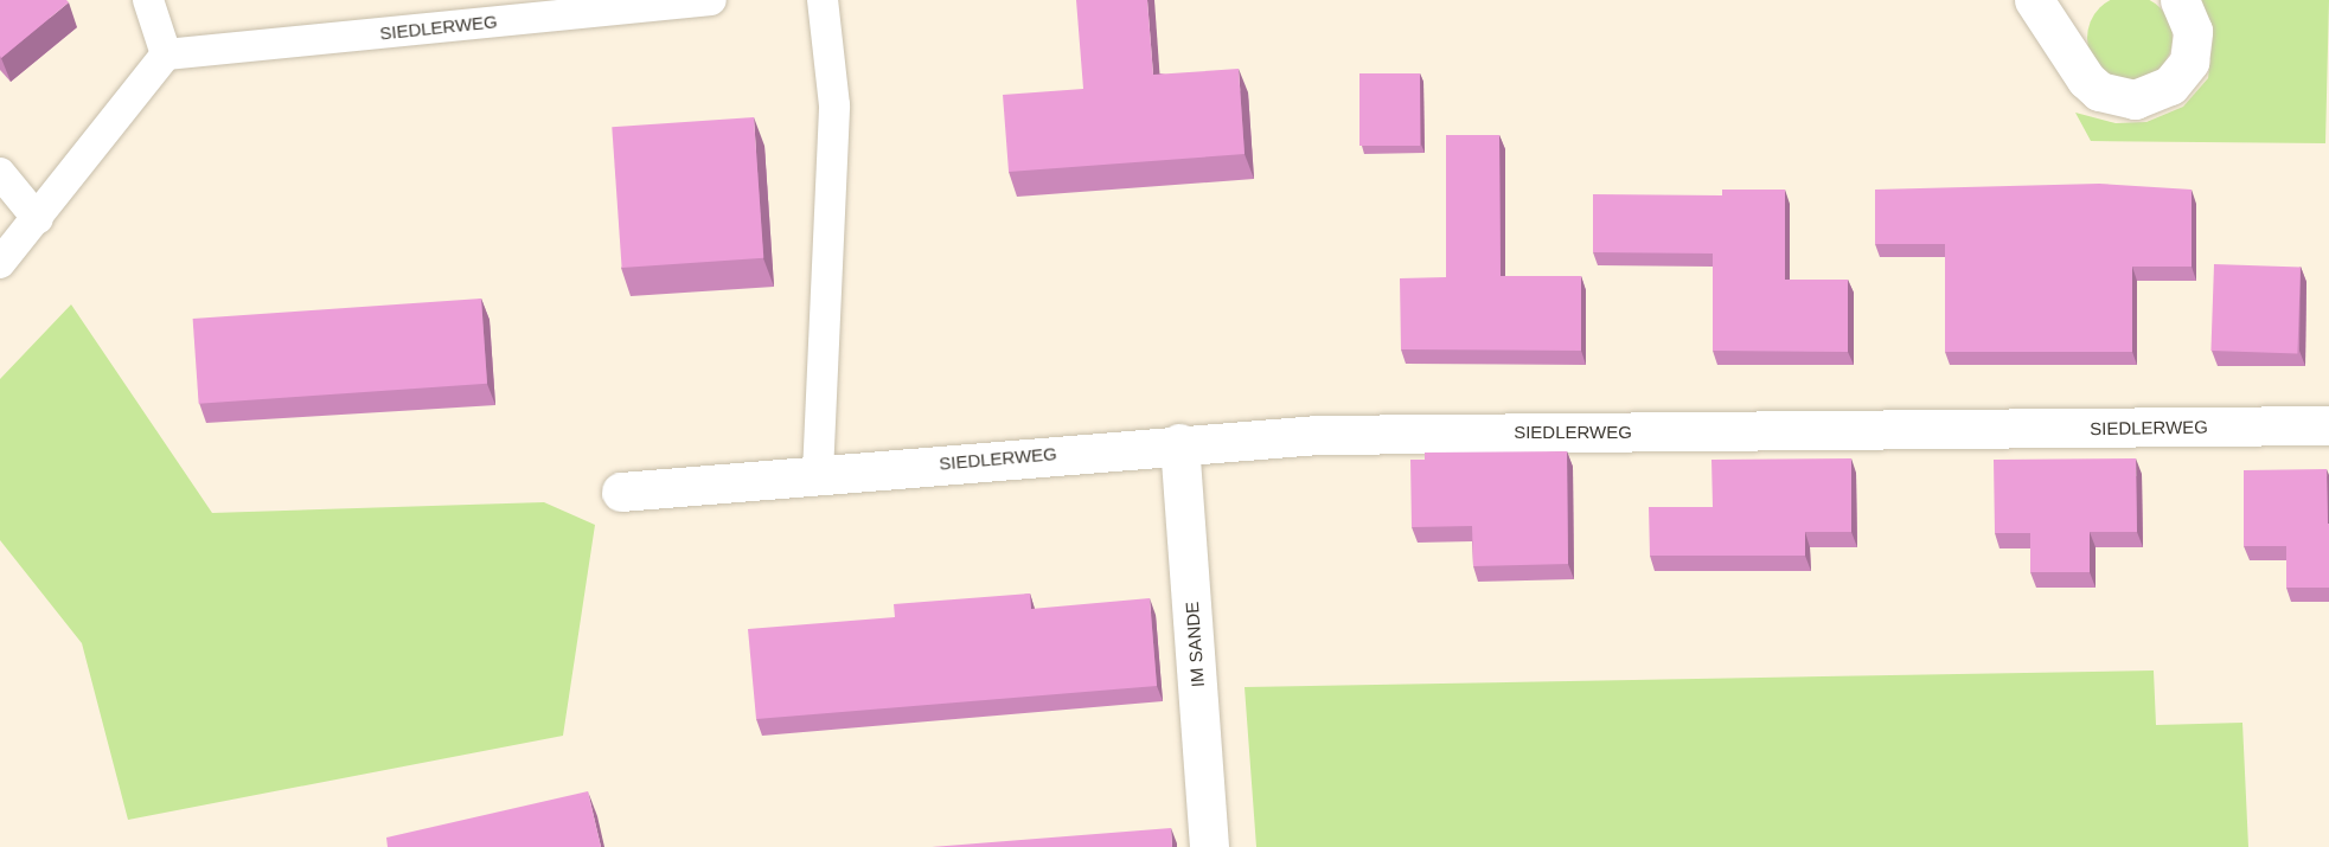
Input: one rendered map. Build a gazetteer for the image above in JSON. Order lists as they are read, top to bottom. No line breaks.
{"streets":{"street":["SIEDLERWEG","IM SANDE"]},"crossings":[["SIEDLERWEG","IM SANDE"]]}
